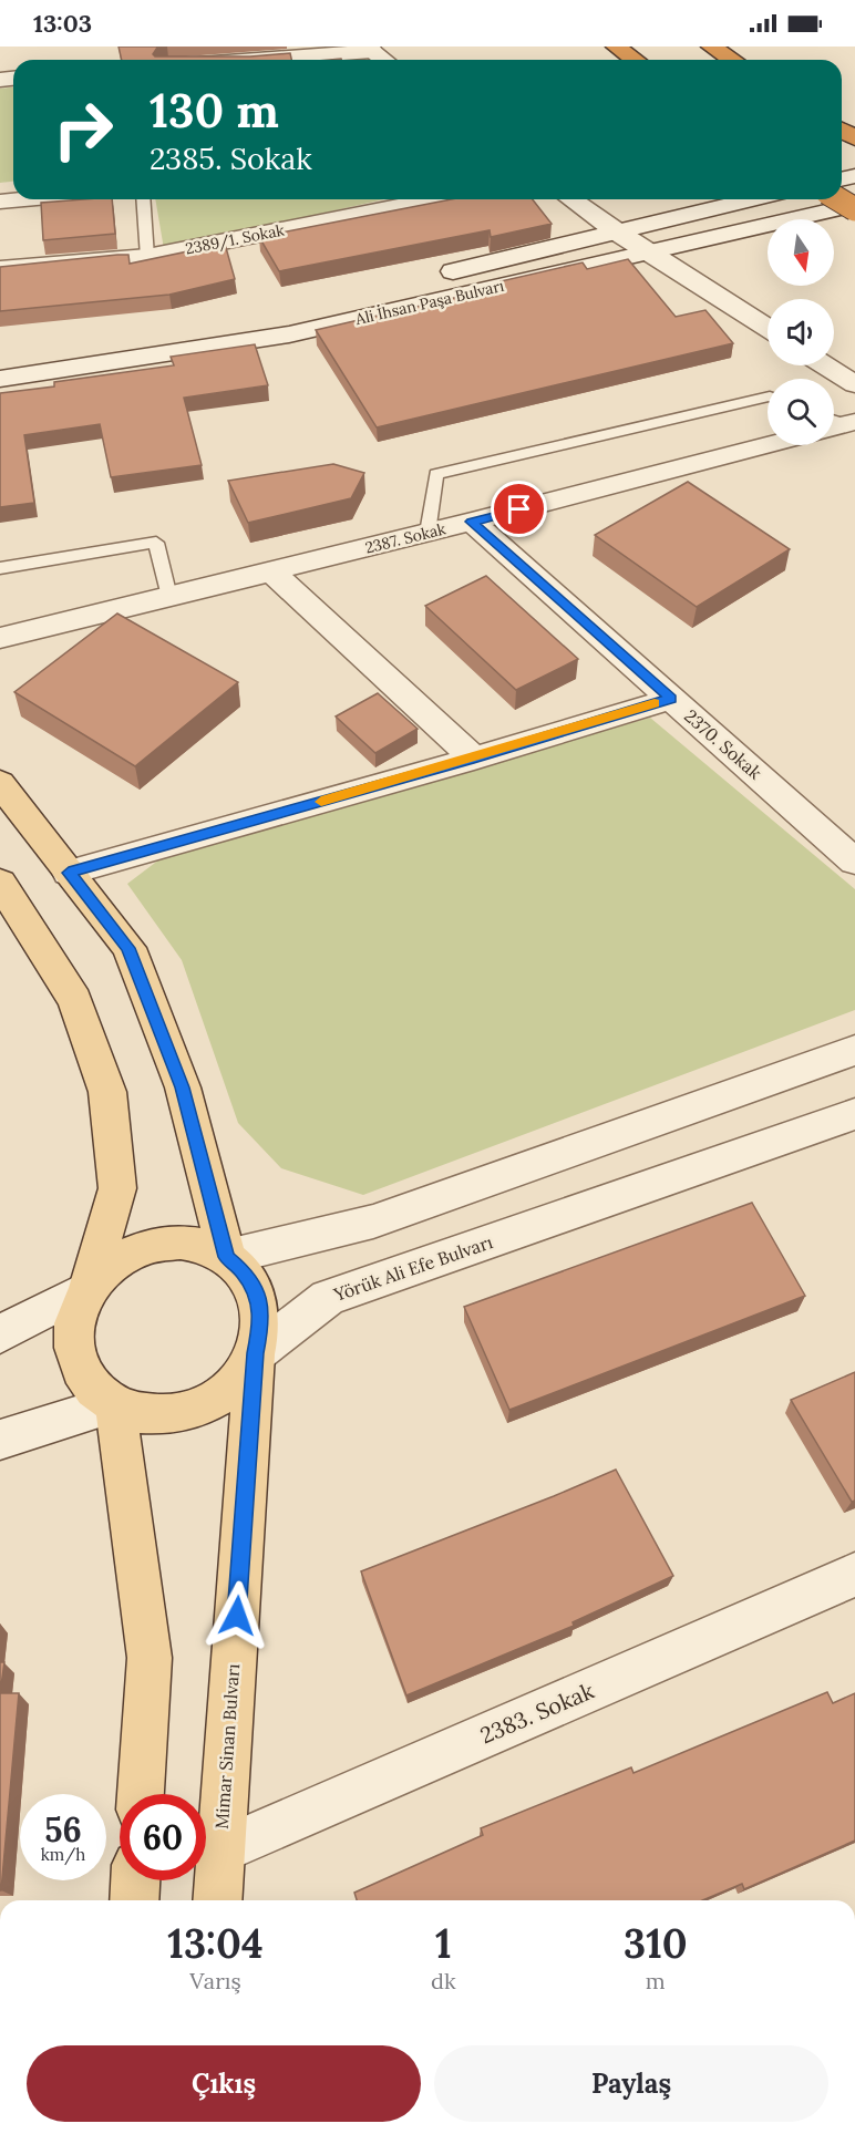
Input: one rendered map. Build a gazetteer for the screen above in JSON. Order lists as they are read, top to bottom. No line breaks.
{"streets":{"main road":["Yörük Ali Efe Bulvarı","Mimar Sinan Bulvarı"],"street":["2389/1. Sokak","Ali İhsan Paşa Bulvarı","2387. Sokak","2370. Sokak","2383. Sokak"]},"crossings":[["2387. Sokak","2370. Sokak"],["Yörük Ali Efe Bulvarı","Mimar Sinan Bulvarı"],["2383. Sokak","Mimar Sinan Bulvarı"]],"north":"bottom","page":{"status":"13:03","turn":["130 m","2385. Sokak"],"speed":"56 km/h","limit":"60","eta":["13:04","Varış","1","dk","310","m"],"buttons":["Çıkış","Paylaş"]}}
